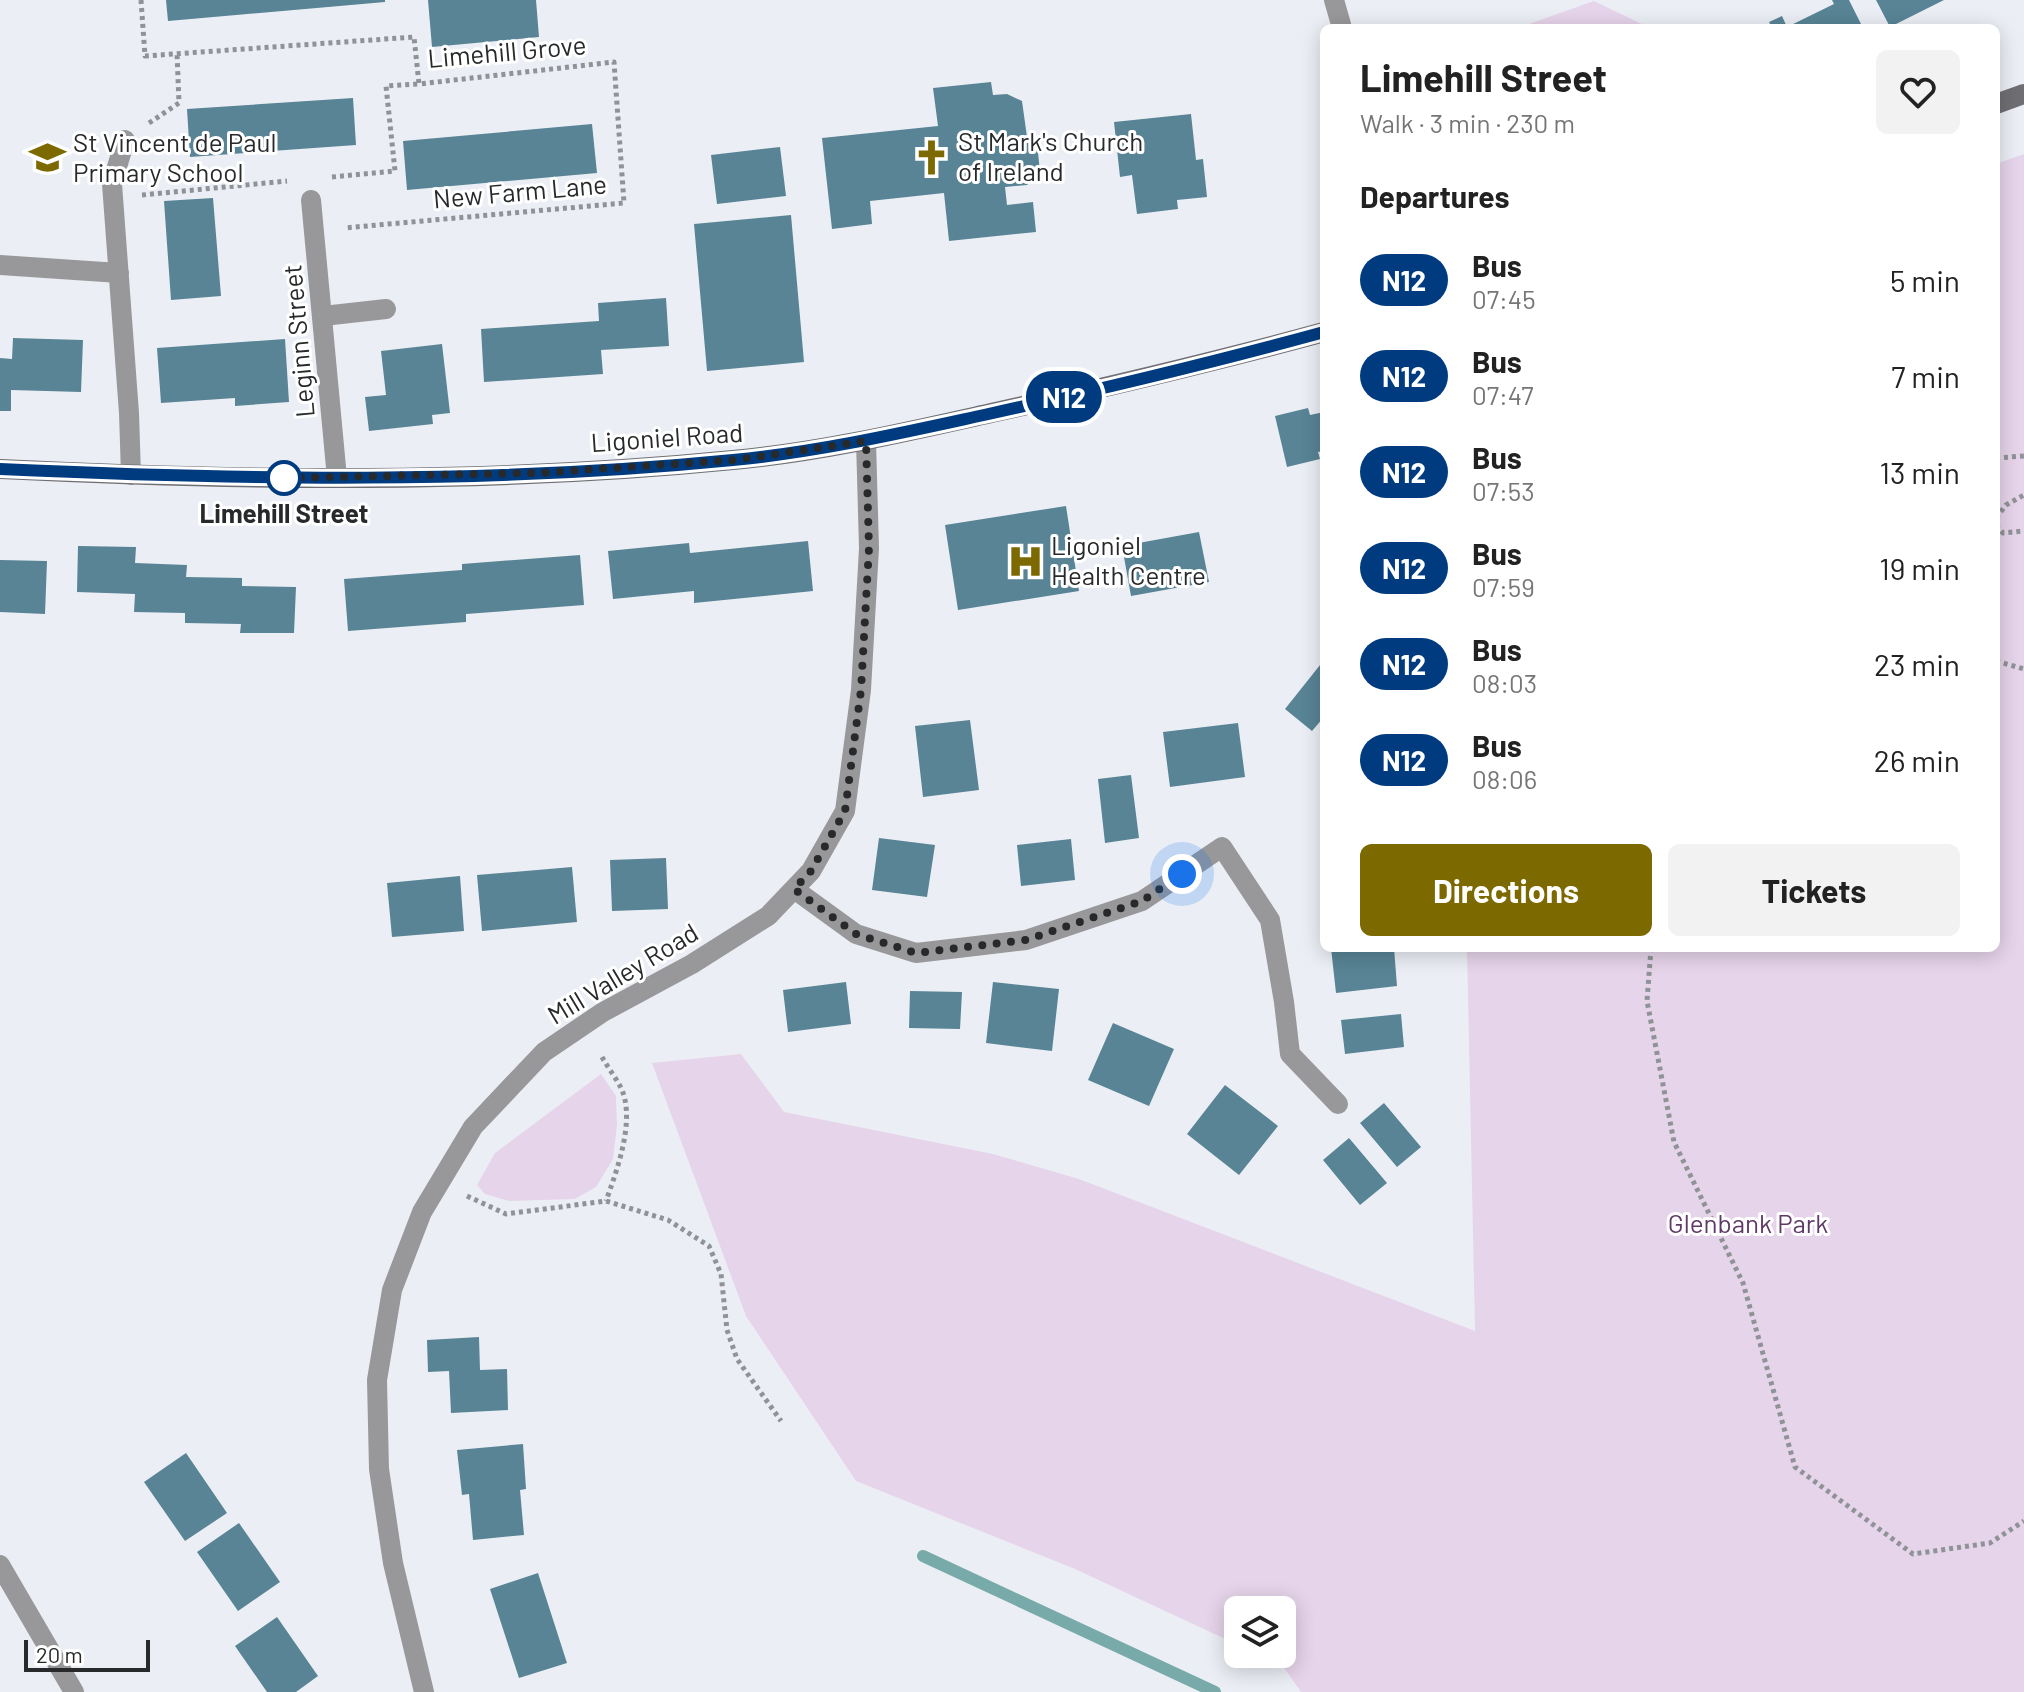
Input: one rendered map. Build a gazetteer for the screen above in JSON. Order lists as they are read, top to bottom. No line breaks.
{"streets":{"street":["Leginn Street","Ligoniel Road","Mill Valley Road"],"path":["Limehill Grove","New Farm Lane"]},"crossings":[["Limehill Grove","New Farm Lane"],["New Farm Lane","Leginn Street"],["Leginn Street","Ligoniel Road"],["Ligoniel Road","Mill Valley Road"]],"parks":["Glenbank Park"],"places":{"church":["St Mark's Church of Ireland"],"school or university":["St Vincent de Paul Primary School"],"other":["Limehill Street"],"hospital":["Ligoniel Health Centre"]},"lines":["bus line N12"],"scale_bar":"20 m","page":{"on_map":"N12","heading":[["Limehill Street","Walk · 3 min · 230 m"],"Departures"],"list":[{"mark":"N12","name":"Bus","note":"07:45","value":"5 min"},{"mark":"N12","name":"Bus","note":"07:47","value":"7 min"},{"mark":"N12","name":"Bus","note":"07:53","value":"13 min"},{"mark":"N12","name":"Bus","note":"07:59","value":"19 min"},{"mark":"N12","name":"Bus","note":"08:03","value":"23 min"},{"mark":"N12","name":"Bus","note":"08:06","value":"26 min"}],"buttons":["Directions","Tickets"],"scale":"20 m"}}
